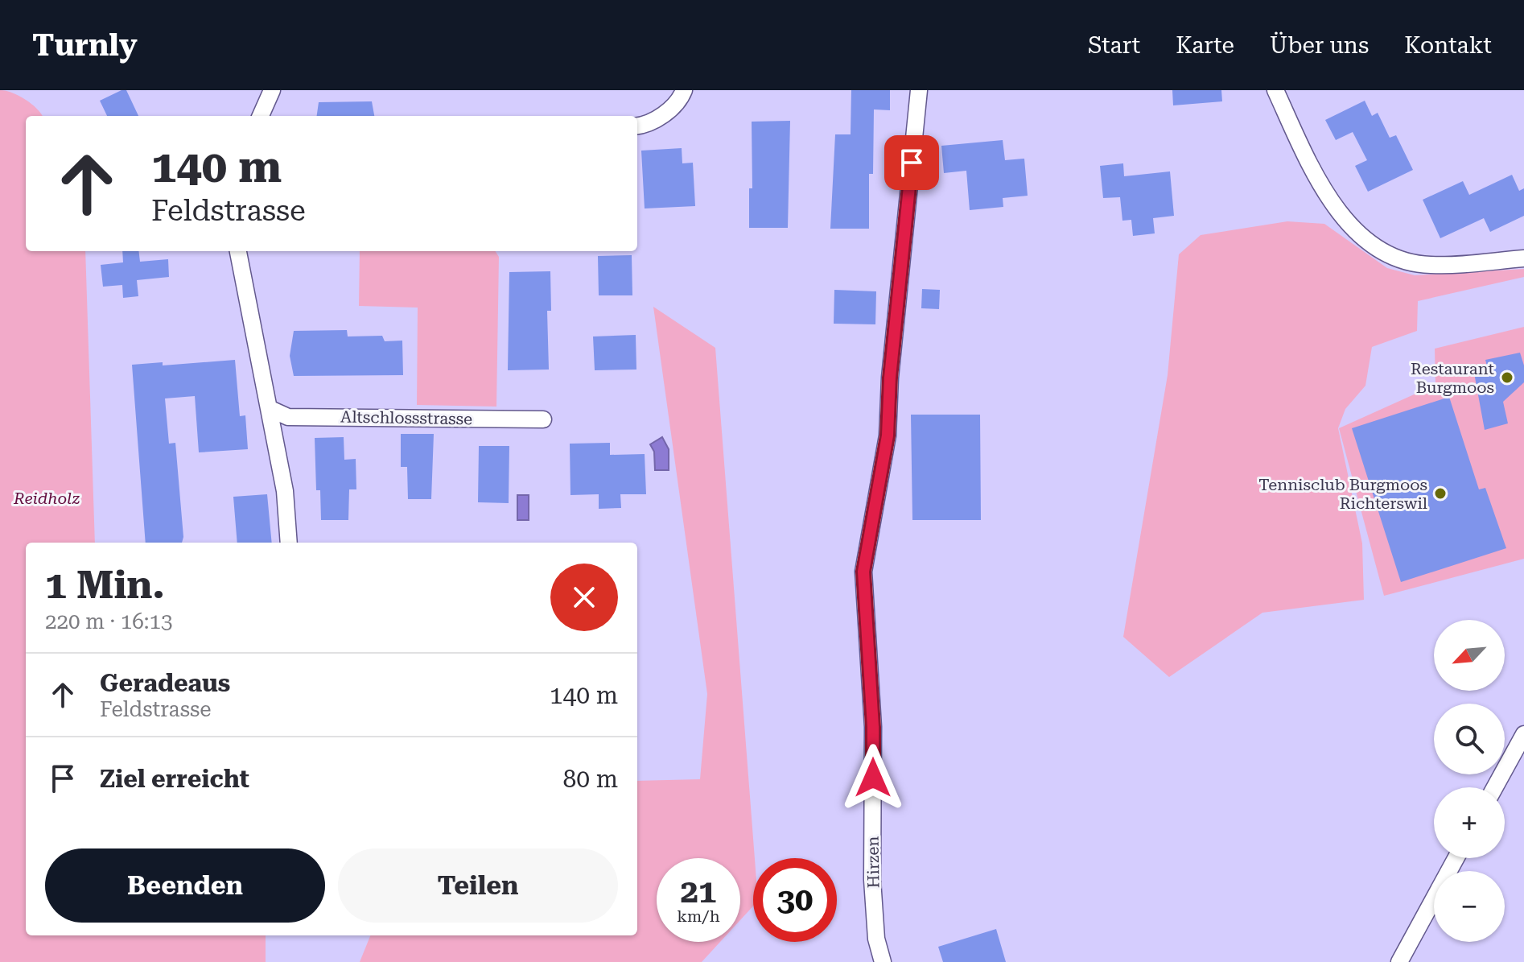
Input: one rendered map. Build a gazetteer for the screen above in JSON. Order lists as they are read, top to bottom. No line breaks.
{"streets":{"street":["Altschlossstrasse","Hirzen"]},"parks":["Reidholz"],"places":["Restaurant Burgmoos","Tennisclub Burgmoos Richterswil"],"north":"bottom left","page":{"header":"Turnly","nav":["Start","Karte","Über uns","Kontakt"],"turn":["140 m","Feldstrasse"],"heading":["1 Min.","220 m · 16:13"],"map_buttons":["+","−"],"list":[{"name":"Geradeaus","note":"Feldstrasse","value":"140 m"},{"name":"Ziel erreicht","value":"80 m"}],"buttons":["Beenden","Teilen"],"speed":"21 km/h","limit":"30"}}
